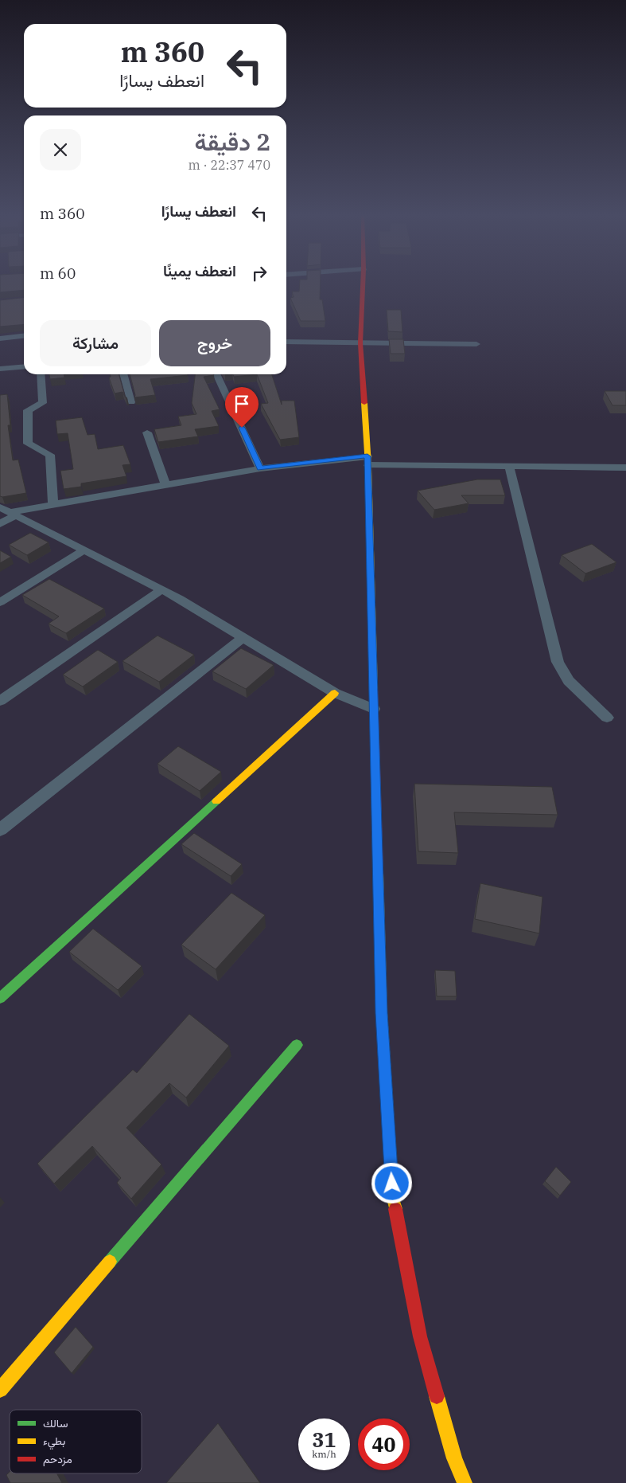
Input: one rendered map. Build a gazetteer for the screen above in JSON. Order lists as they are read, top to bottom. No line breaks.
{"legend":["سالك","بطيء","مزدحم"],"page":{"turn":["360 m","انعطف يسارًا"],"heading":["2 دقيقة","470 m · 22:37"],"list":[{"name":"انعطف يسارًا","value":"360 m"},{"name":"انعطف يمينًا","value":"60 m"}],"buttons":["خروج","مشاركة"],"speed":"31 km/h","limit":"40"}}
